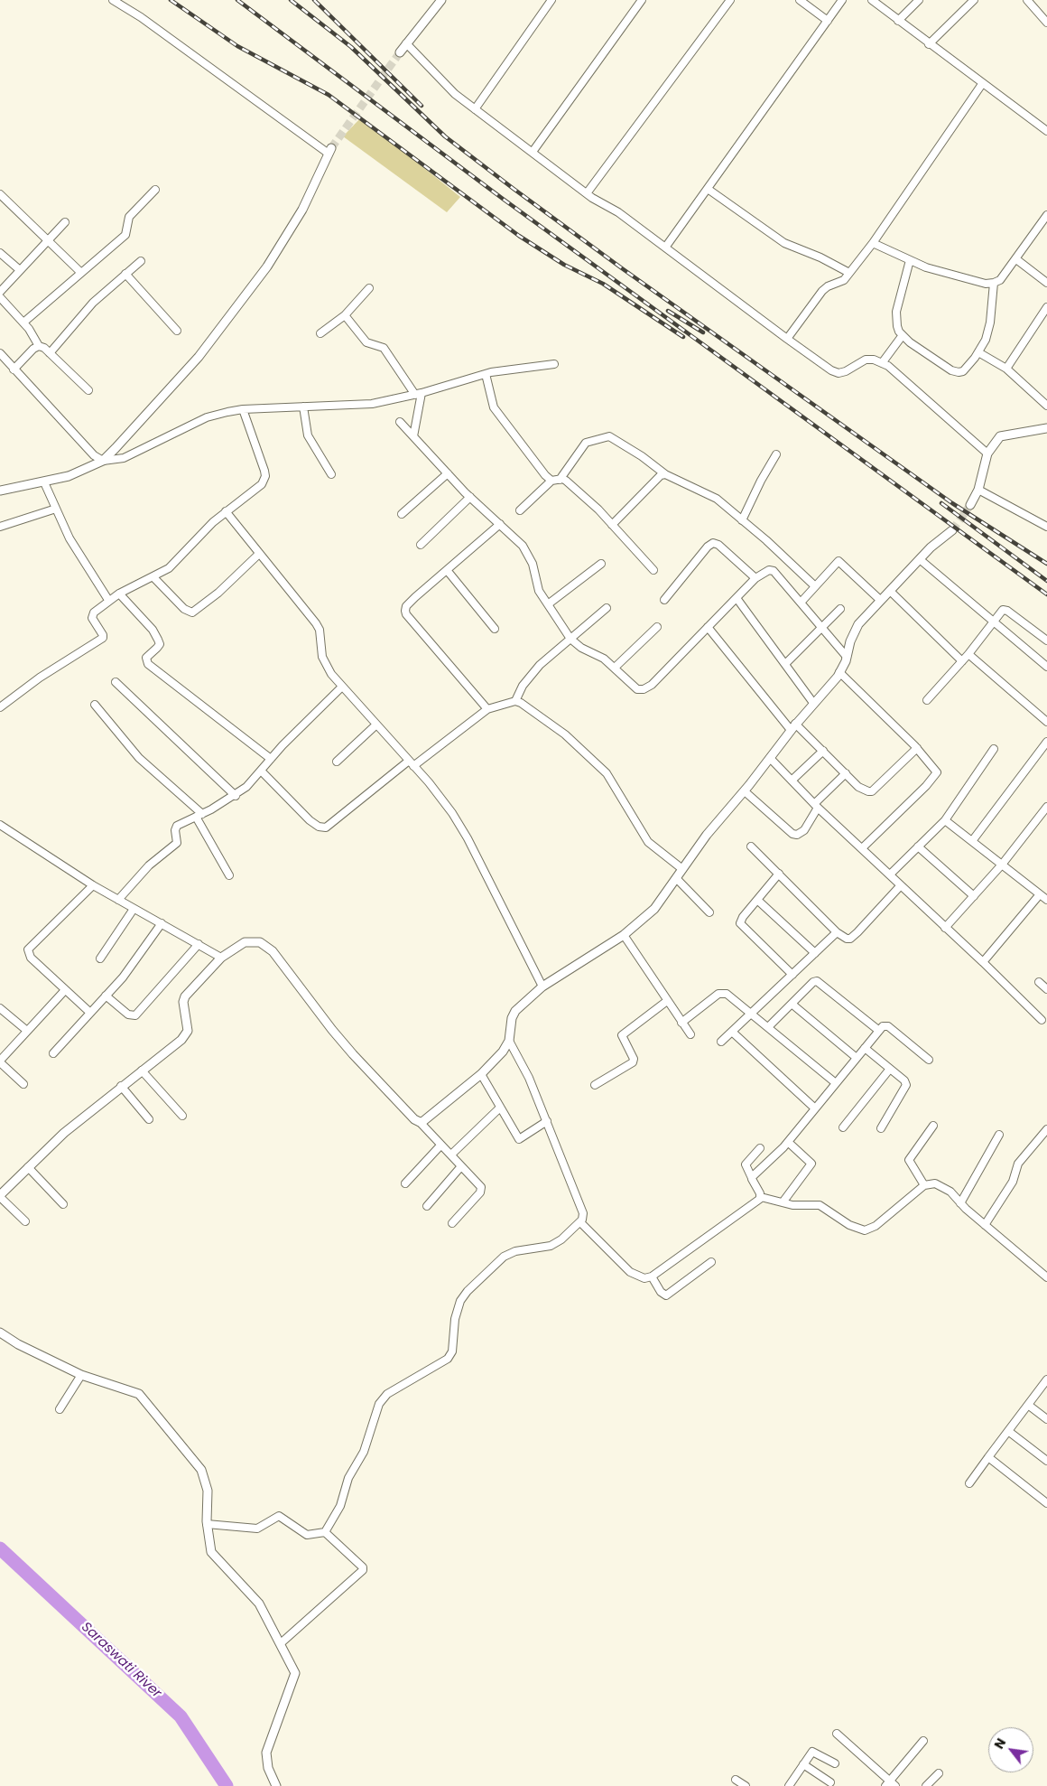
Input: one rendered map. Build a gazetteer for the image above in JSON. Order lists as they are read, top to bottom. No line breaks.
{"water":["Saraswati River"],"north":"top left"}
